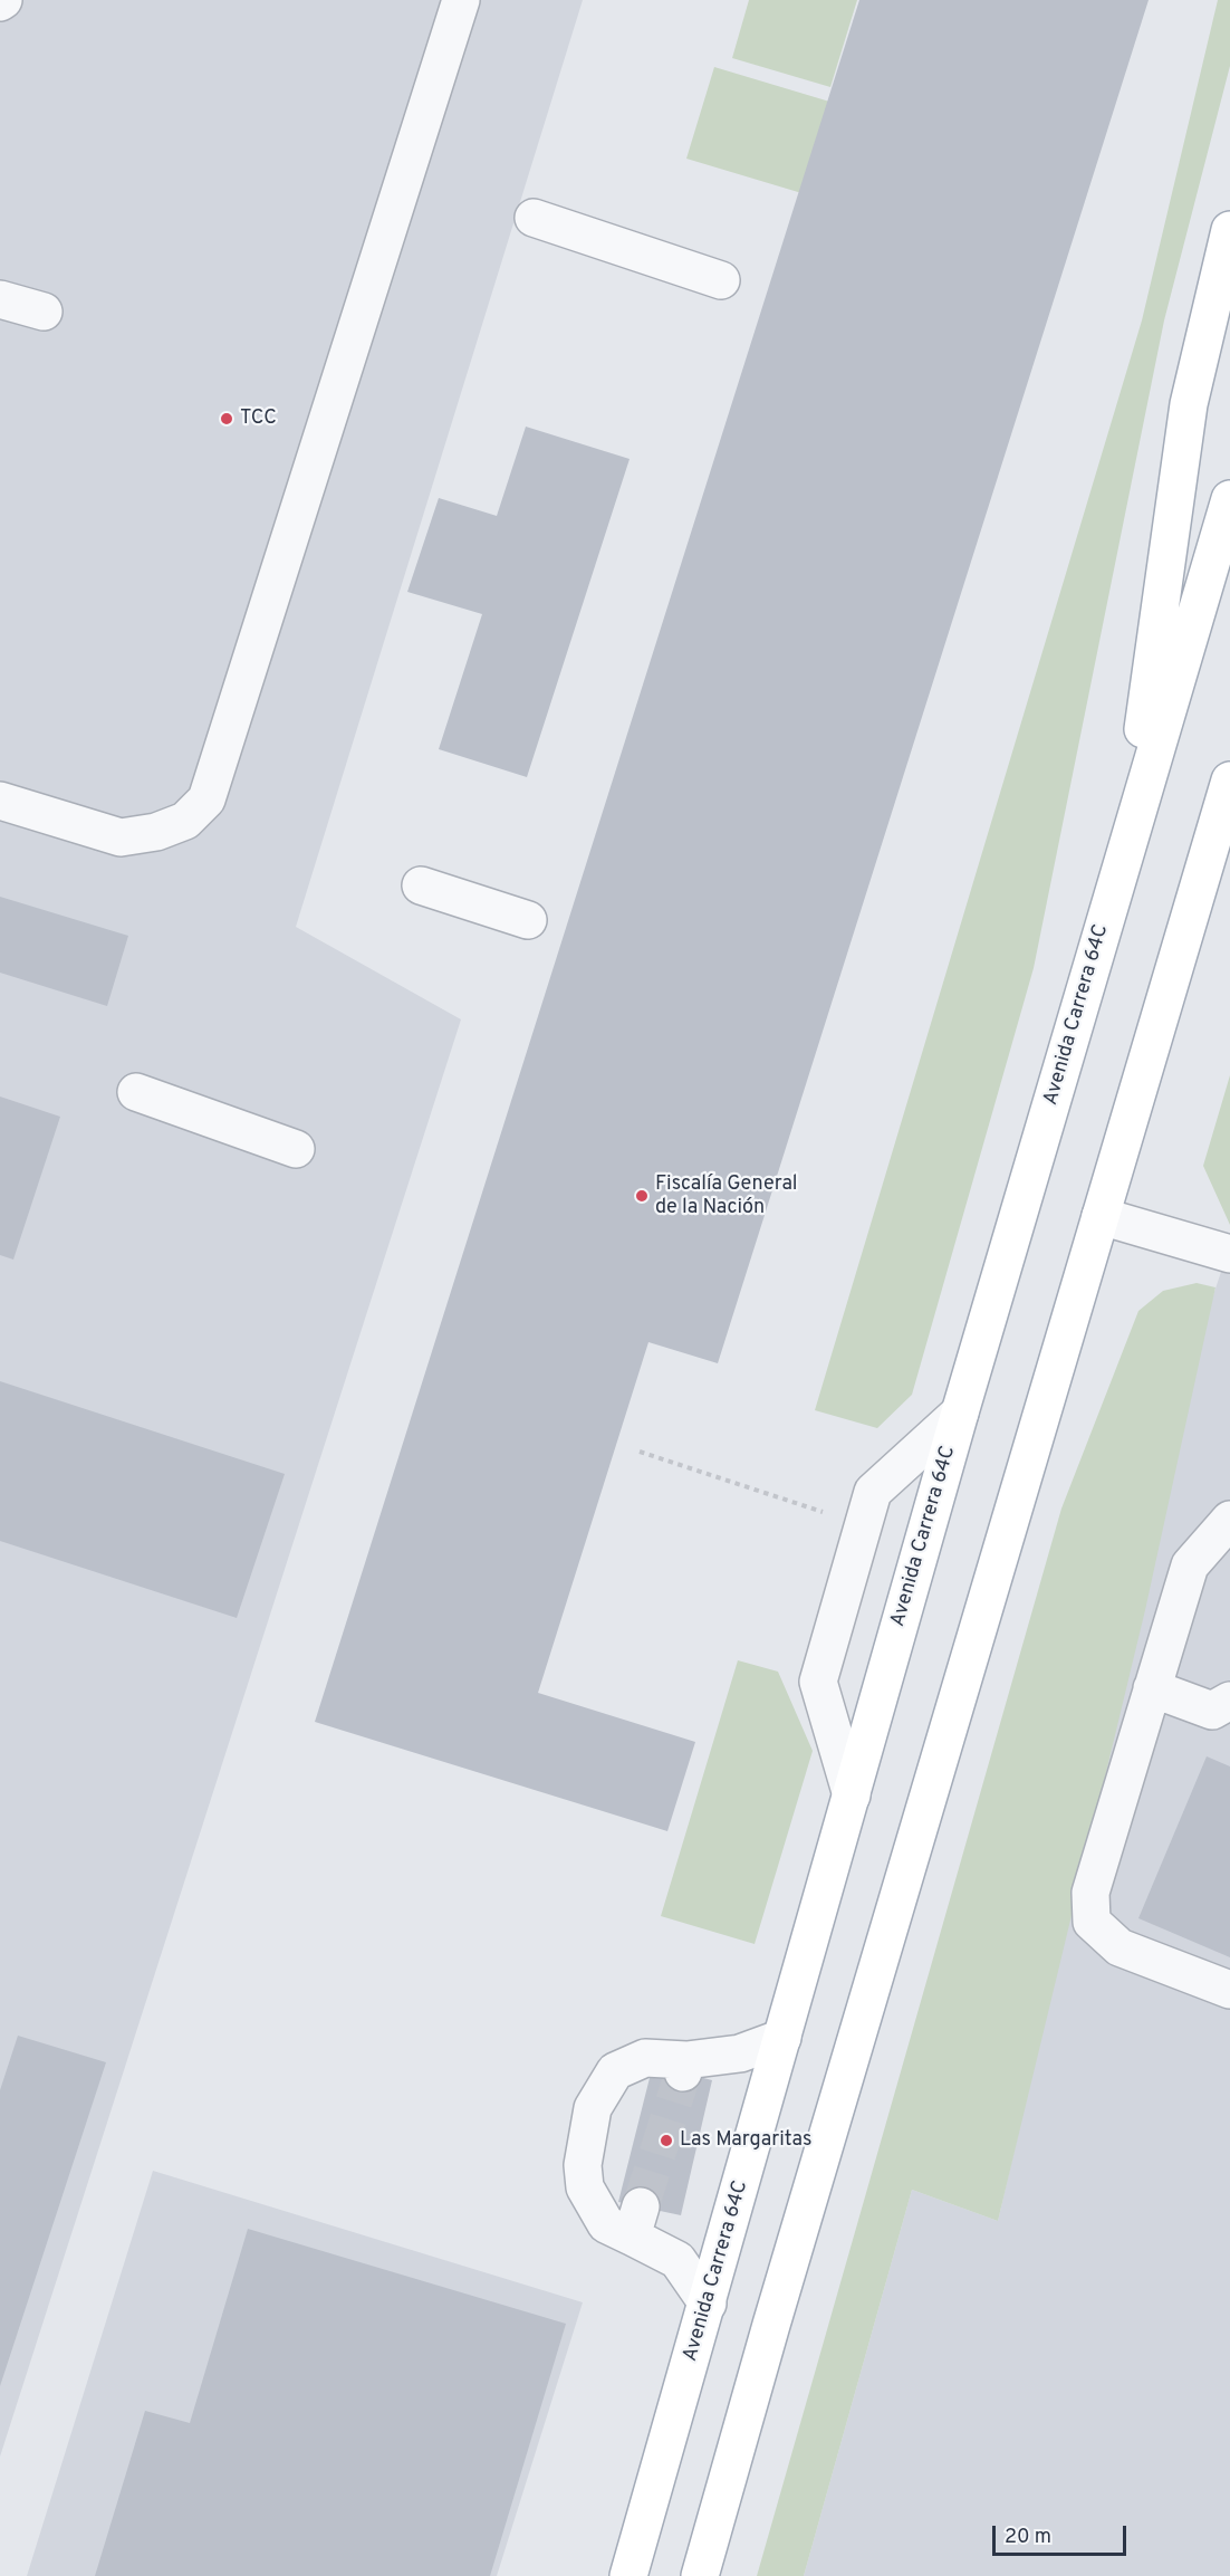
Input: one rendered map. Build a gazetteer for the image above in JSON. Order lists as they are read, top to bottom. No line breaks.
{"streets":{"main road":["Avenida Carrera 64C"]},"places":["TCC","Fiscalía General de la Nación","Las Margaritas"],"scale_bar":"20 m"}
